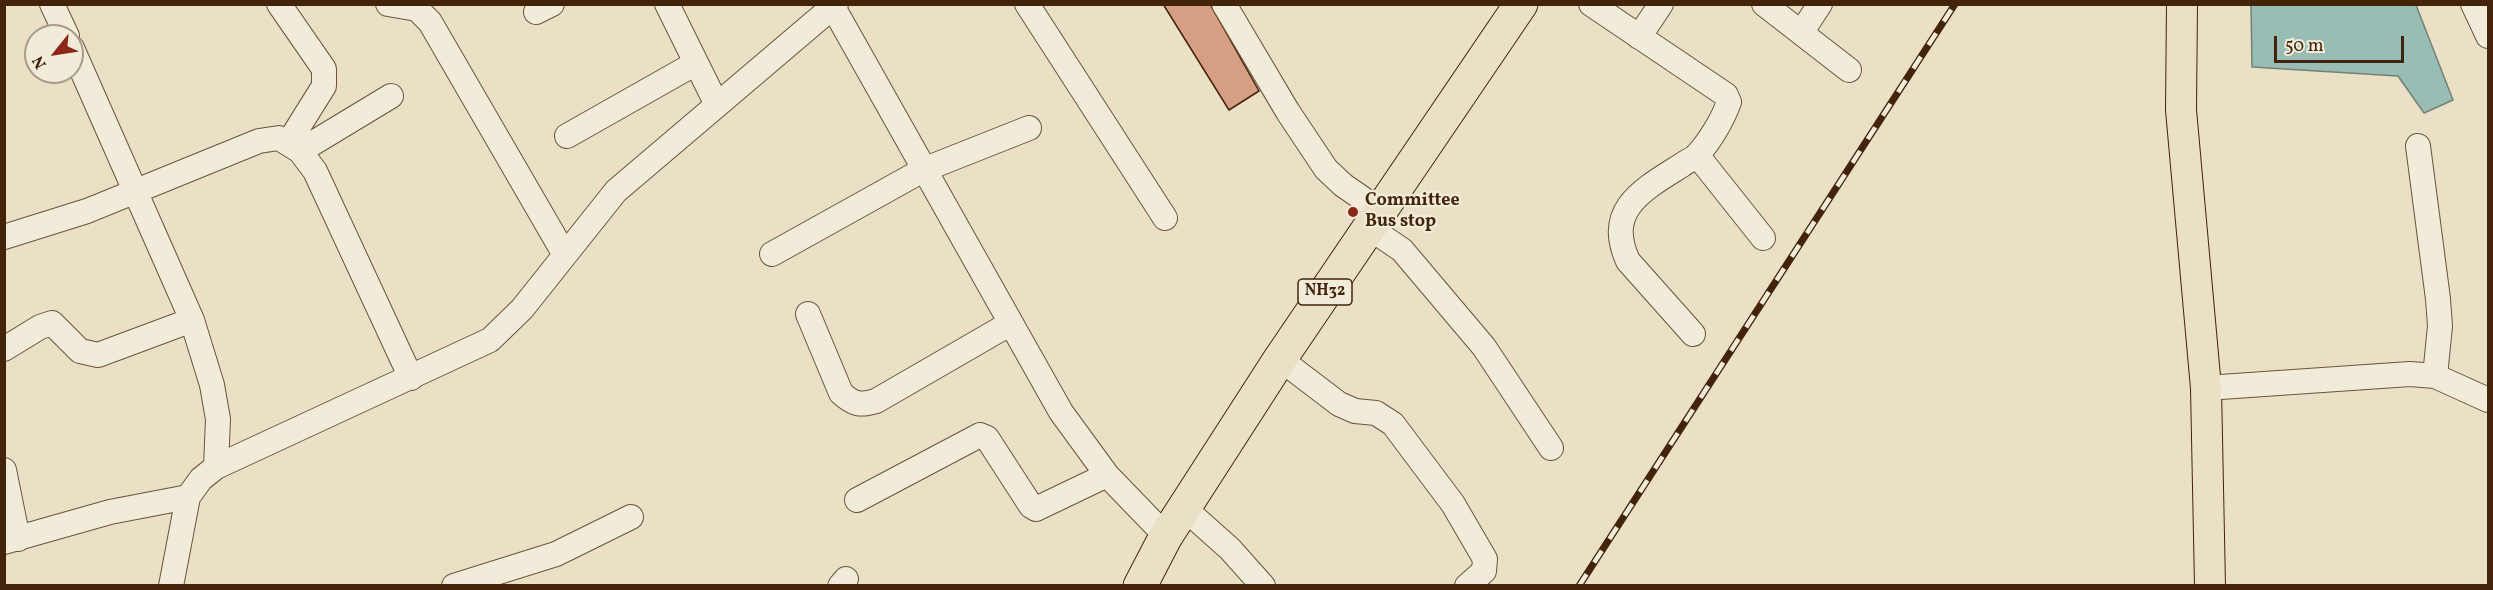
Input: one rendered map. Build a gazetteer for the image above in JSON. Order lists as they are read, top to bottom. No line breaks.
{"streets":{"highway":["NH32"]},"places":["Committee Bus stop"],"scale_bar":"50 m","north":"bottom left"}
